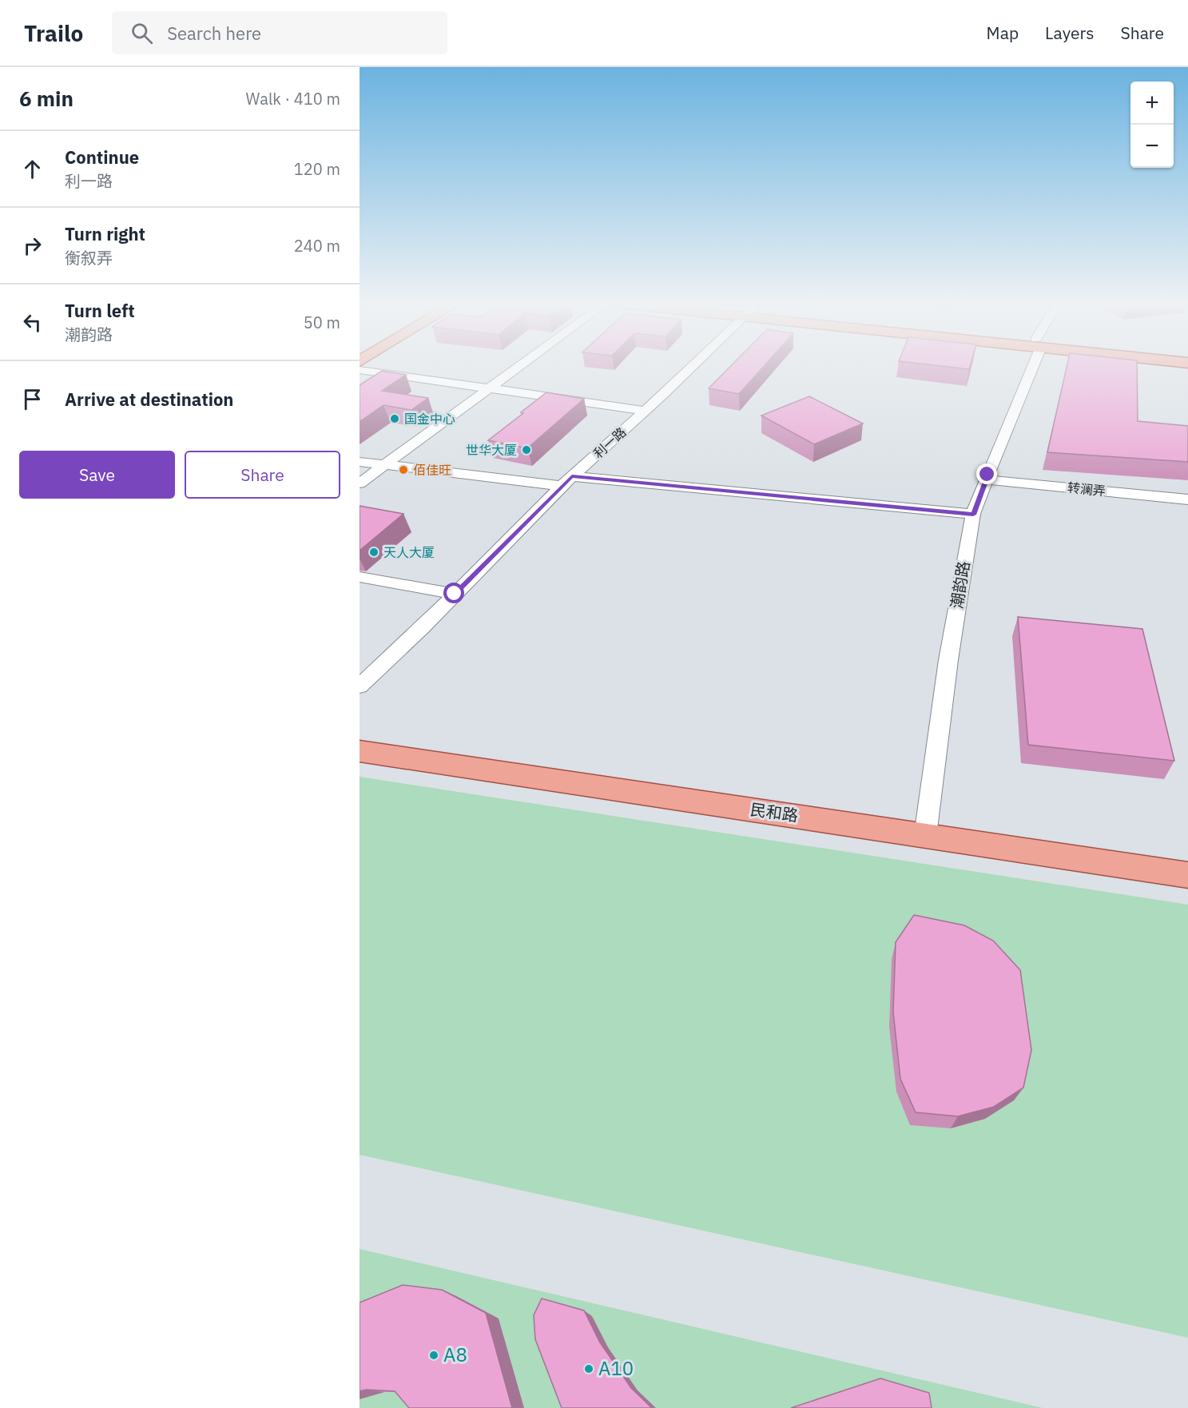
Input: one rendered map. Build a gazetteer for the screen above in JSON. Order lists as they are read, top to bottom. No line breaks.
{"streets":{"main road":["民和路"],"street":["利一路","转澜弄","潮韵路"]},"crossings":[["转澜弄","潮韵路"],["潮韵路","民和路"]],"places":["国金中心","世华大厦","佰佳旺","天人大厦","A8","A10"],"page":{"header":"Trailo","search":"Search here","nav":["Map","Layers","Share"],"heading":["6 min","Walk · 410 m"],"map_buttons":["+","−"],"list":[["Continue","利一路","120 m"],["Turn right","衡叙弄","240 m"],["Turn left","潮韵路","50 m"],"Arrive at destination"],"buttons":["Save","Share"]}}
